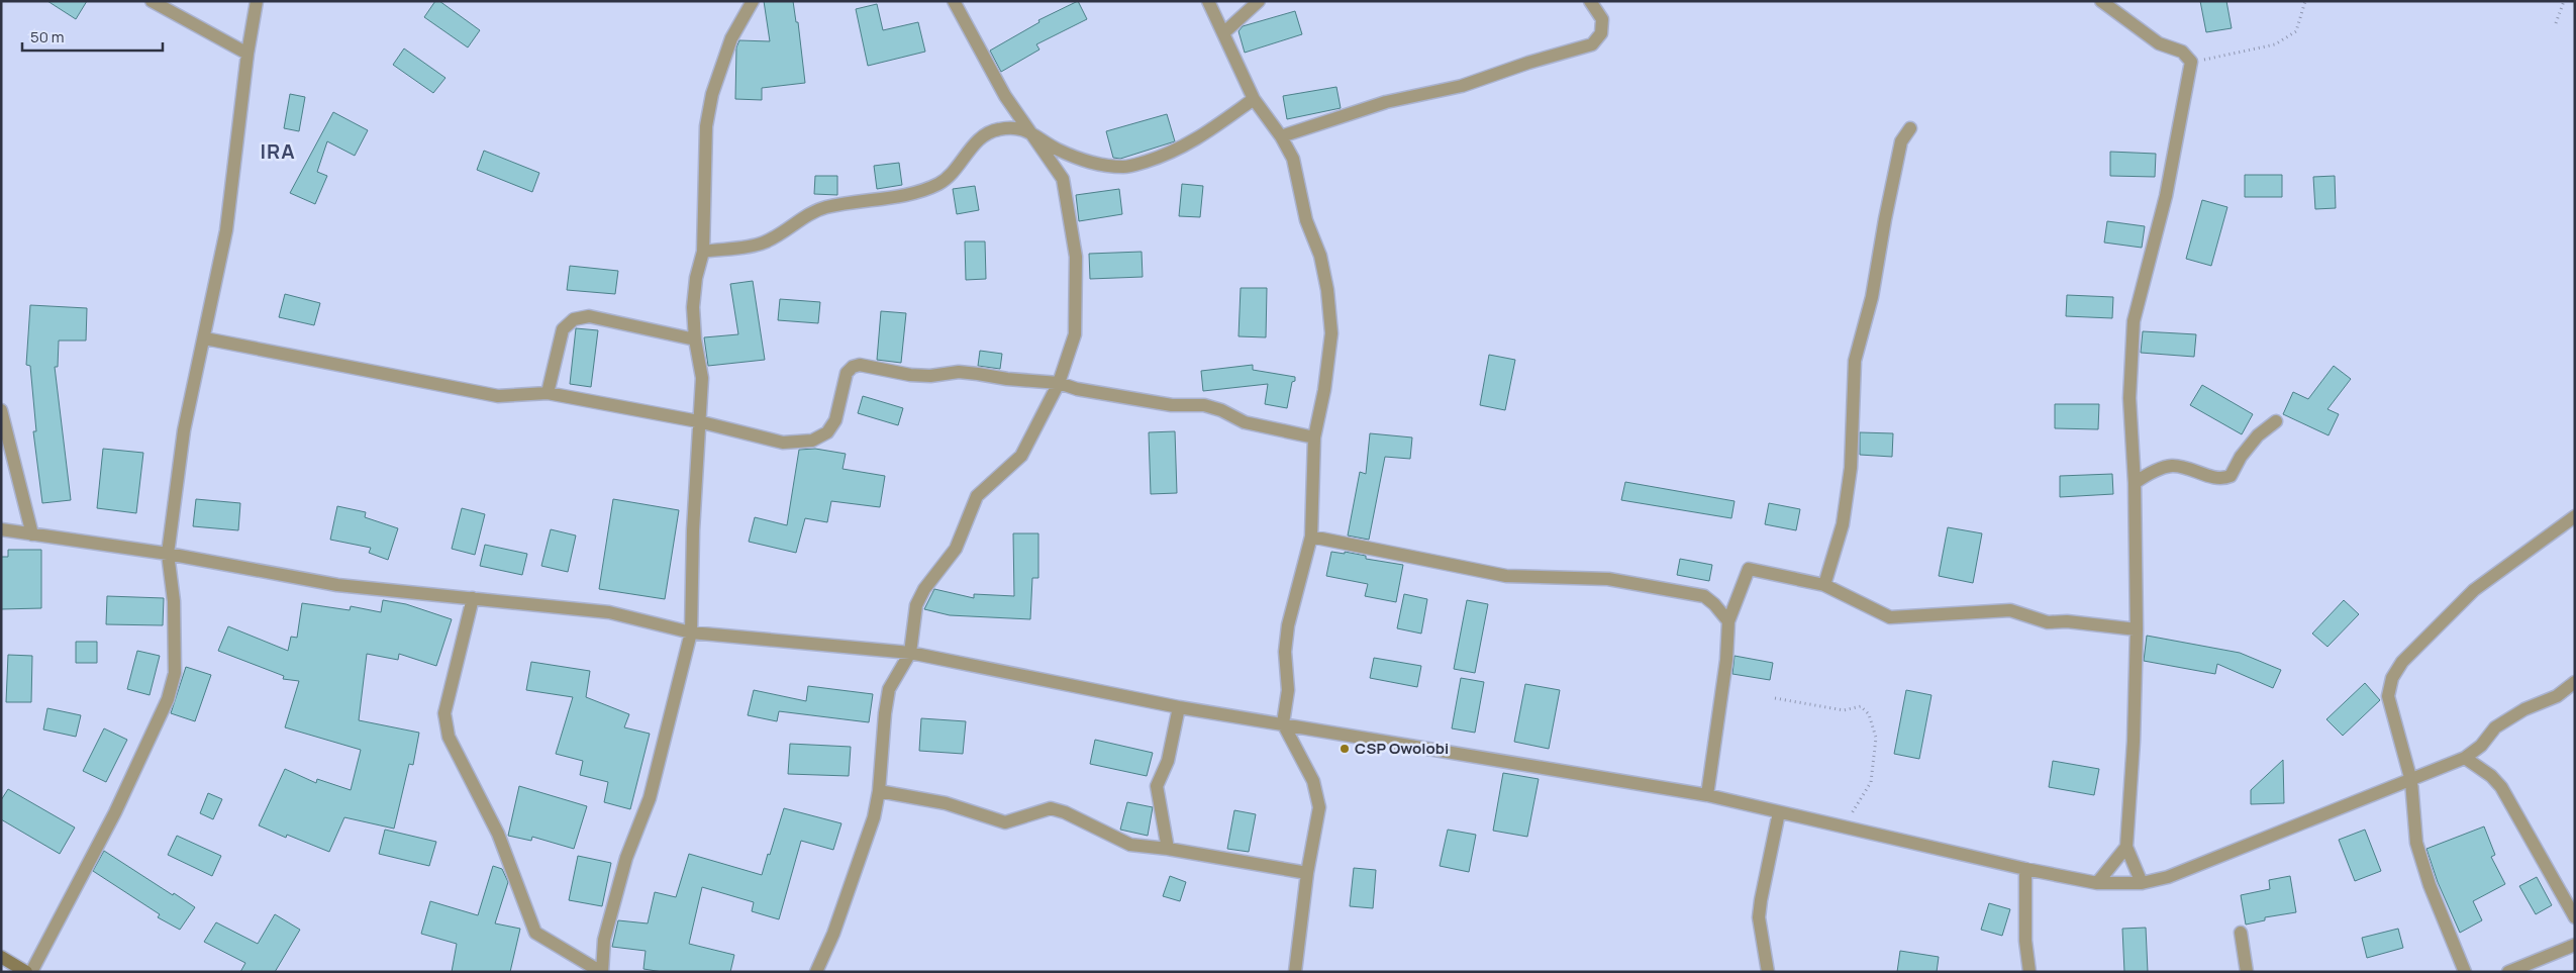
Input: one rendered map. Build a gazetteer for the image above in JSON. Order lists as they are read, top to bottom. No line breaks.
{"districts":["IRA"],"places":["CSP Owolobi"],"scale_bar":"50 m"}
